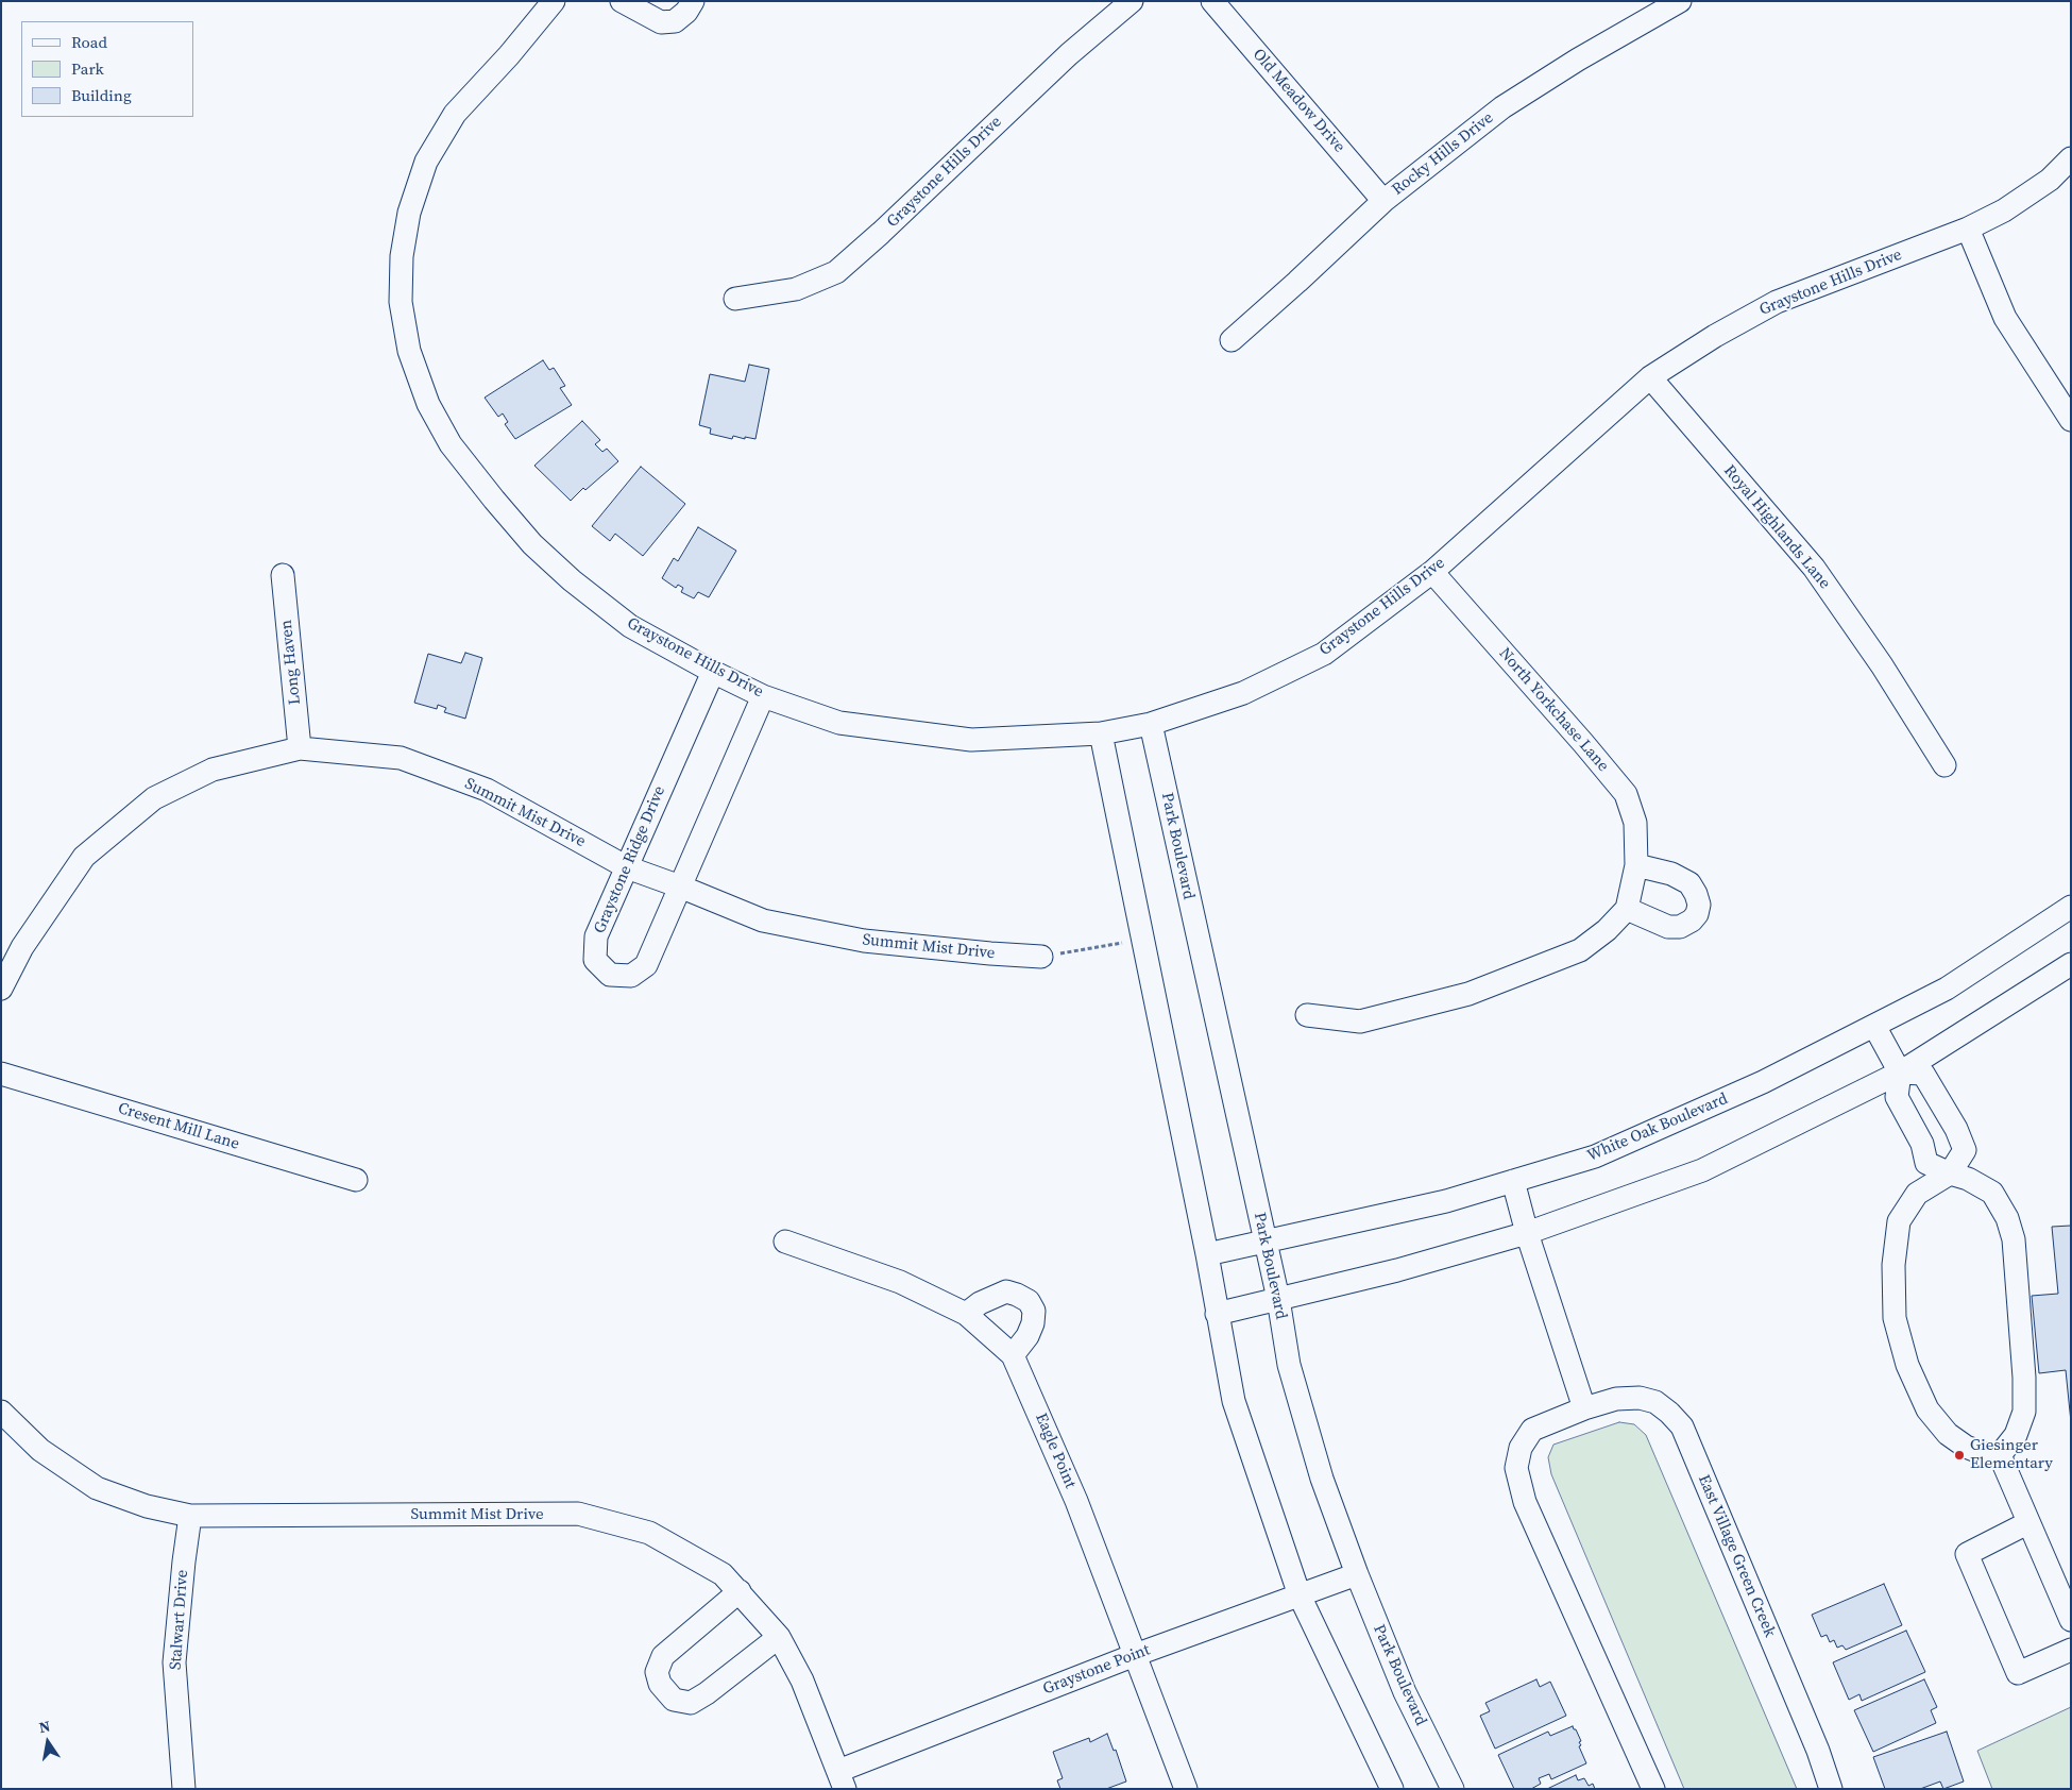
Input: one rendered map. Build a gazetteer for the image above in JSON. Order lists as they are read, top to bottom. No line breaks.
{"streets":{"street":["Old Meadow Drive","Rocky Hills Drive","Graystone Hills Drive","Royal Highlands Lane","Long Haven","North Yorkchase Lane","Summit Mist Drive","Park Boulevard","Graystone Ridge Drive","Cresent Mill Lane","White Oak Boulevard","Eagle Point","East Village Green Creek","Stalwart Drive","Graystone Point"]},"crossings":[["Old Meadow Drive","Rocky Hills Drive"],["Graystone Hills Drive","Royal Highlands Lane"],["Graystone Hills Drive","North Yorkchase Lane"],["Graystone Hills Drive","Park Boulevard"],["Graystone Hills Drive","Graystone Ridge Drive"],["Long Haven","Summit Mist Drive"],["Summit Mist Drive","Graystone Ridge Drive"],["Summit Mist Drive","Stalwart Drive"],["Summit Mist Drive","Graystone Point"],["Park Boulevard","White Oak Boulevard"],["Park Boulevard","Graystone Point"],["Eagle Point","Graystone Point"]],"places":["Giesinger Elementary"],"legend":["Road","Park","Building"],"north":"top"}
